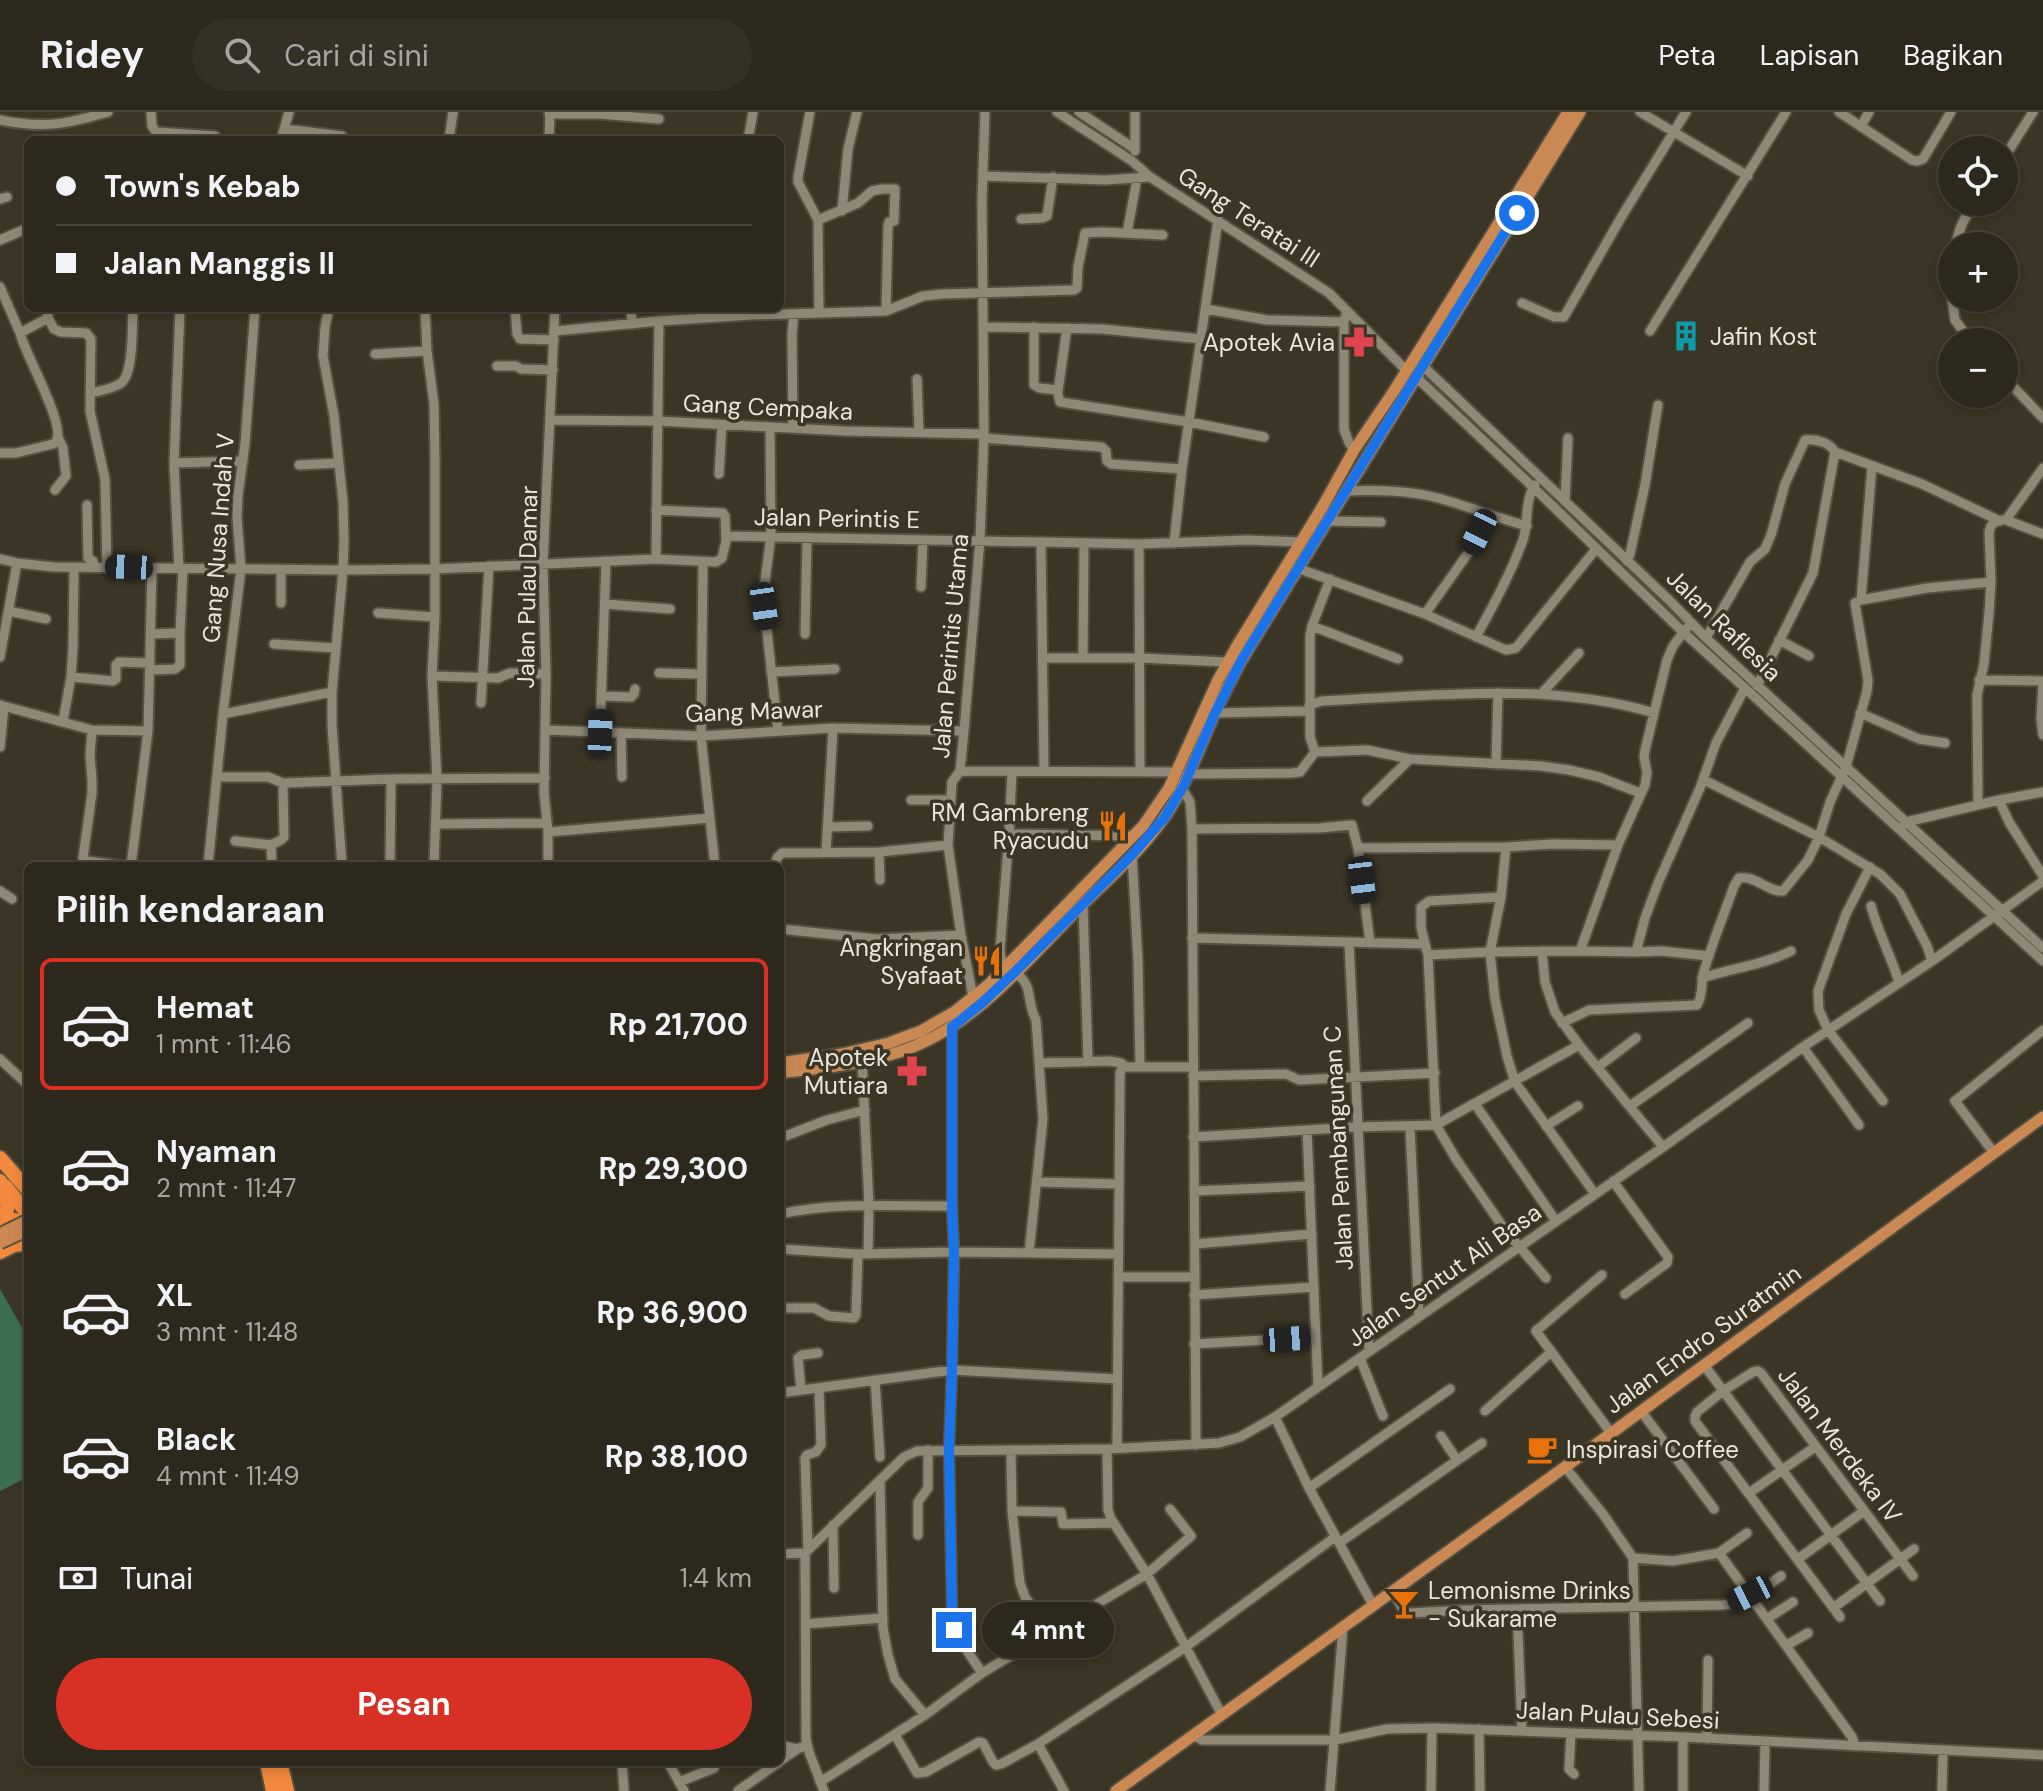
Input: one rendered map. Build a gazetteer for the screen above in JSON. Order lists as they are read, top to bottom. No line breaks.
{"streets":{"main road":["Jalan Endro Suratmin"],"street":["Gang Teratai III","Gang Cempaka","Jalan Perintis E","Gang Nusa Indah V","Jalan Pulau Damar","Jalan Raflesia","Jalan Perintis Utama","Gang Mawar","Jalan Pembangunan C","Jalan Sentut Ali Basa","Jalan Merdeka IV","Jalan Pulau Sebesi"]},"crossings":[["Gang Teratai III","Jalan Raflesia"],["Gang Cempaka","Jalan Pulau Damar"],["Gang Cempaka","Jalan Perintis Utama"],["Jalan Perintis E","Jalan Perintis Utama"],["Jalan Pulau Damar","Gang Mawar"],["Jalan Raflesia","Jalan Sentut Ali Basa"],["Jalan Perintis Utama","Gang Mawar"],["Jalan Pembangunan C","Jalan Sentut Ali Basa"],["Jalan Endro Suratmin","Jalan Pulau Sebesi"]],"places":{"building":["Jafin Kost"],"pharmacy":["Apotek Avia","Apotek Mutiara"],"restaurant":["RM Gambreng Ryacudu","Angkringan Syafaat"],"cafe":["Inspirasi Coffee"],"bar":["Lemonisme Drinks - Sukarame"]},"page":{"header":"Ridey","search":"Cari di sini","nav":["Peta","Lapisan","Bagikan"],"map_buttons":["+","−"],"banner":["Town's Kebab","Jalan Manggis II"],"heading":"Pilih kendaraan","list":[{"name":"Hemat","note":"1 mnt · 11:46","value":"Rp 21,700"},{"name":"Nyaman","note":"2 mnt · 11:47","value":"Rp 29,300"},{"name":"XL","note":"3 mnt · 11:48","value":"Rp 36,900"},{"name":"Black","note":"4 mnt · 11:49","value":"Rp 38,100"}],"pay":["Tunai","1.4 km"],"bubble":"4 mnt","buttons":"Pesan"}}
